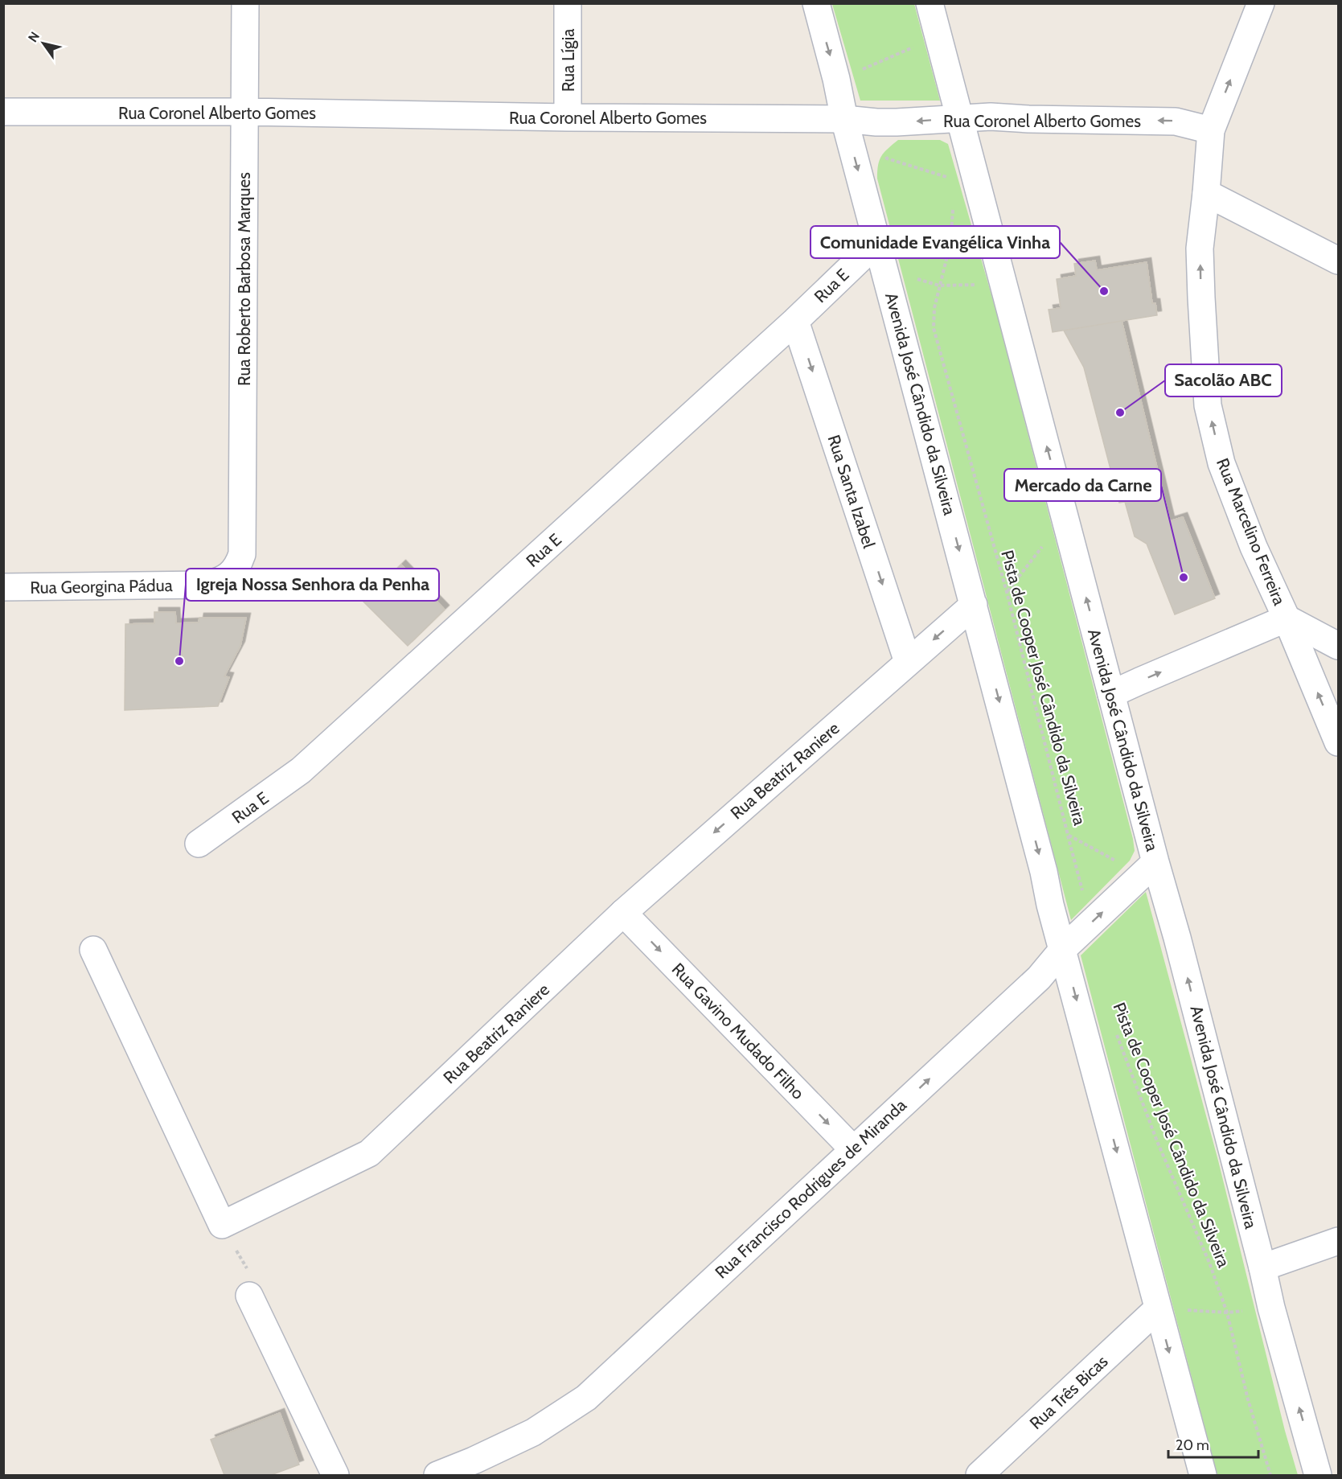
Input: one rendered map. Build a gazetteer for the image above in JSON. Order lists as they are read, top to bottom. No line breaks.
{"streets":{"street":["Rua Lígia","Rua Coronel Alberto Gomes","Rua Roberto Barbosa Marques","Rua E","Avenida José Cândido da Silveira","Rua Santa Izabel","Rua Marcelino Ferreira","Rua Georgina Pádua","Rua Beatriz Raniere","Rua Gavino Mudado Filho","Rua Francisco Rodrigues de Miranda","Rua Três Bicas"],"path":["Pista de Cooper José Cândido da Silveira"]},"crossings":[["Rua Lígia","Rua Coronel Alberto Gomes"],["Rua Coronel Alberto Gomes","Rua Roberto Barbosa Marques"],["Rua Coronel Alberto Gomes","Avenida José Cândido da Silveira"],["Rua Coronel Alberto Gomes","Rua Marcelino Ferreira"],["Rua Roberto Barbosa Marques","Rua Georgina Pádua"],["Rua E","Avenida José Cândido da Silveira"],["Rua E","Rua Santa Izabel"],["Avenida José Cândido da Silveira","Rua Beatriz Raniere"],["Avenida José Cândido da Silveira","Rua Francisco Rodrigues de Miranda"],["Avenida José Cândido da Silveira","Rua Três Bicas"],["Rua Santa Izabel","Rua Beatriz Raniere"],["Pista de Cooper José Cândido da Silveira","Rua Francisco Rodrigues de Miranda"],["Rua Beatriz Raniere","Rua Gavino Mudado Filho"],["Rua Gavino Mudado Filho","Rua Francisco Rodrigues de Miranda"]],"one_way":["Rua Santa Izabel","Rua Marcelino Ferreira","Rua Beatriz Raniere","Rua Gavino Mudado Filho","Rua Francisco Rodrigues de Miranda"],"places":["Comunidade Evangélica Vinha","Sacolão ABC","Mercado da Carne","Igreja Nossa Senhora da Penha"],"scale_bar":"20 m","north":"top left"}
